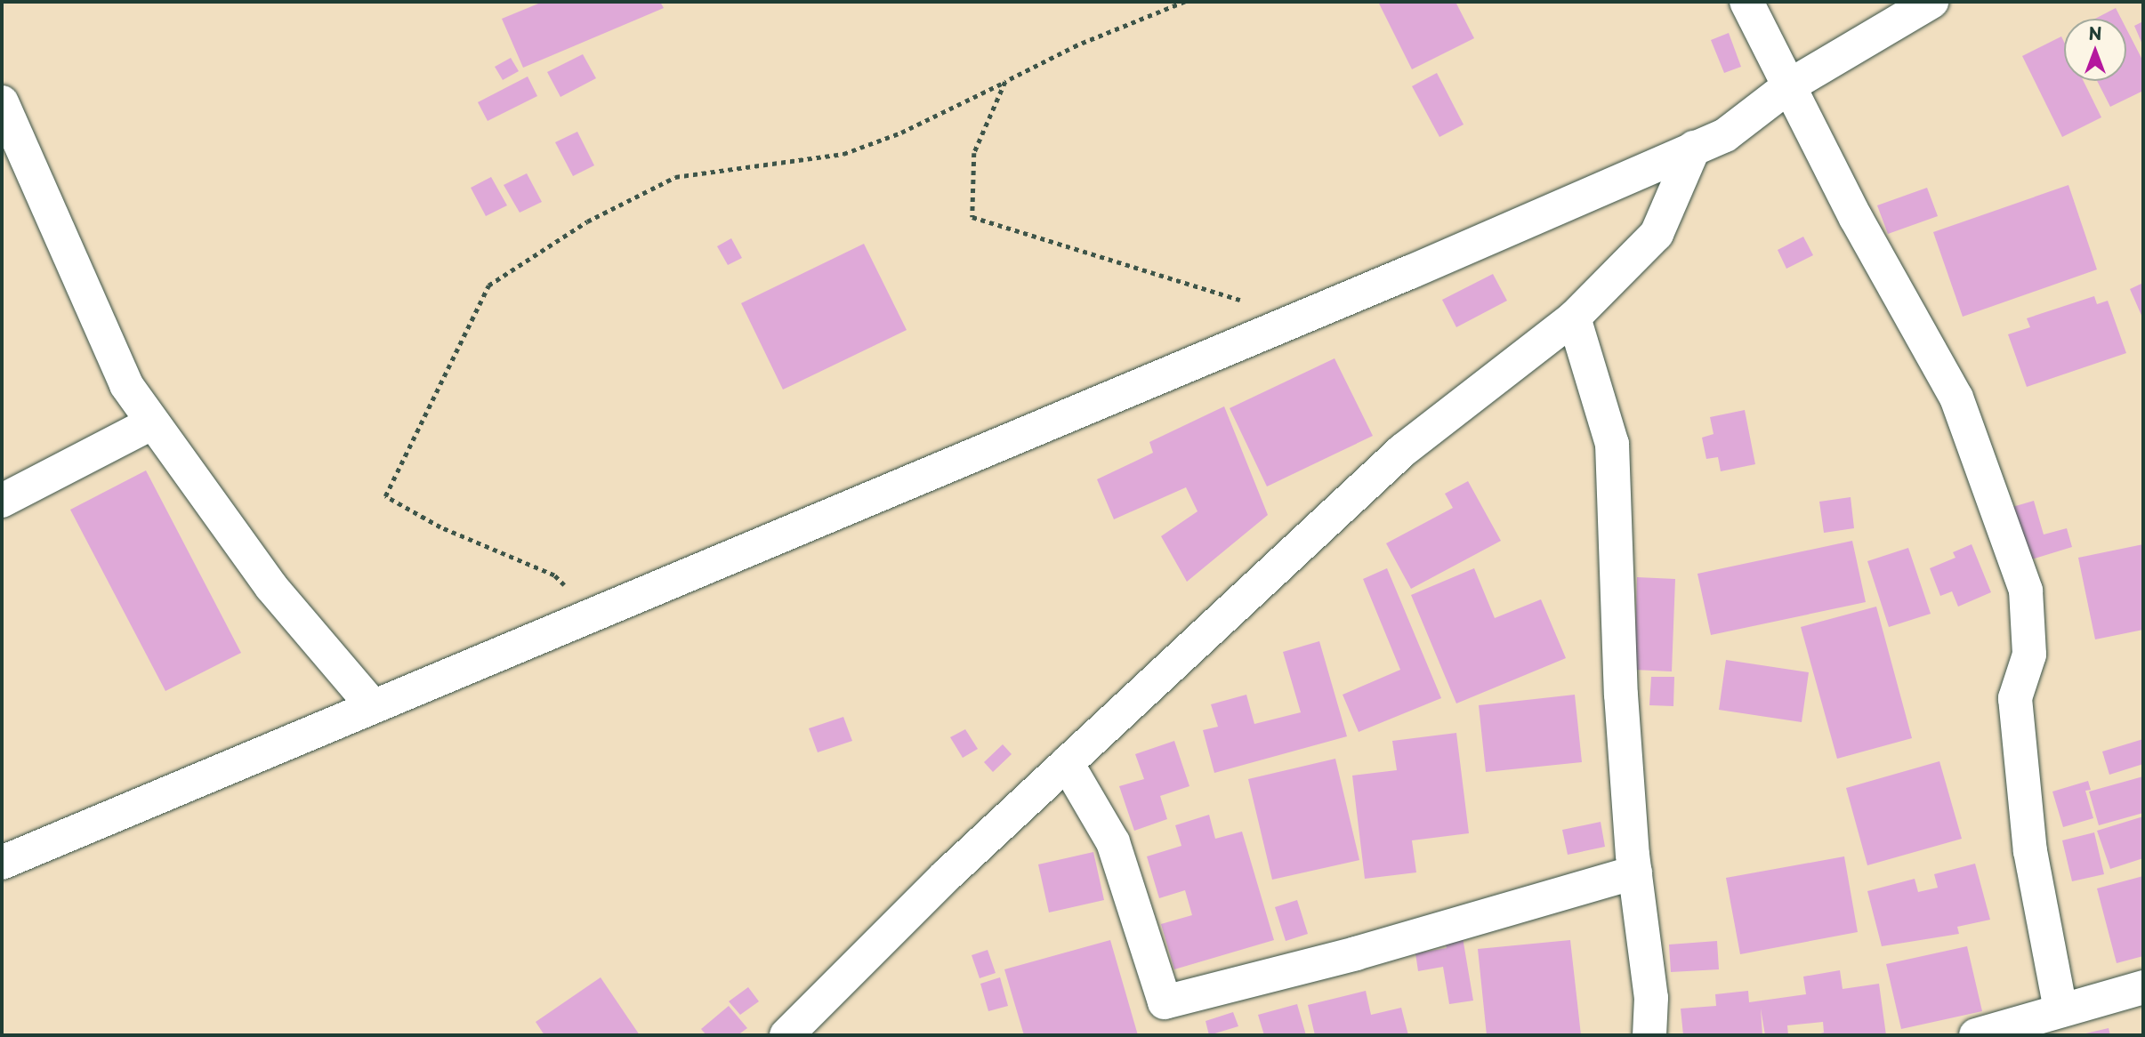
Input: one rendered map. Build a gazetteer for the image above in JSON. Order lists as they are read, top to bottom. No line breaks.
{"north":"top"}
